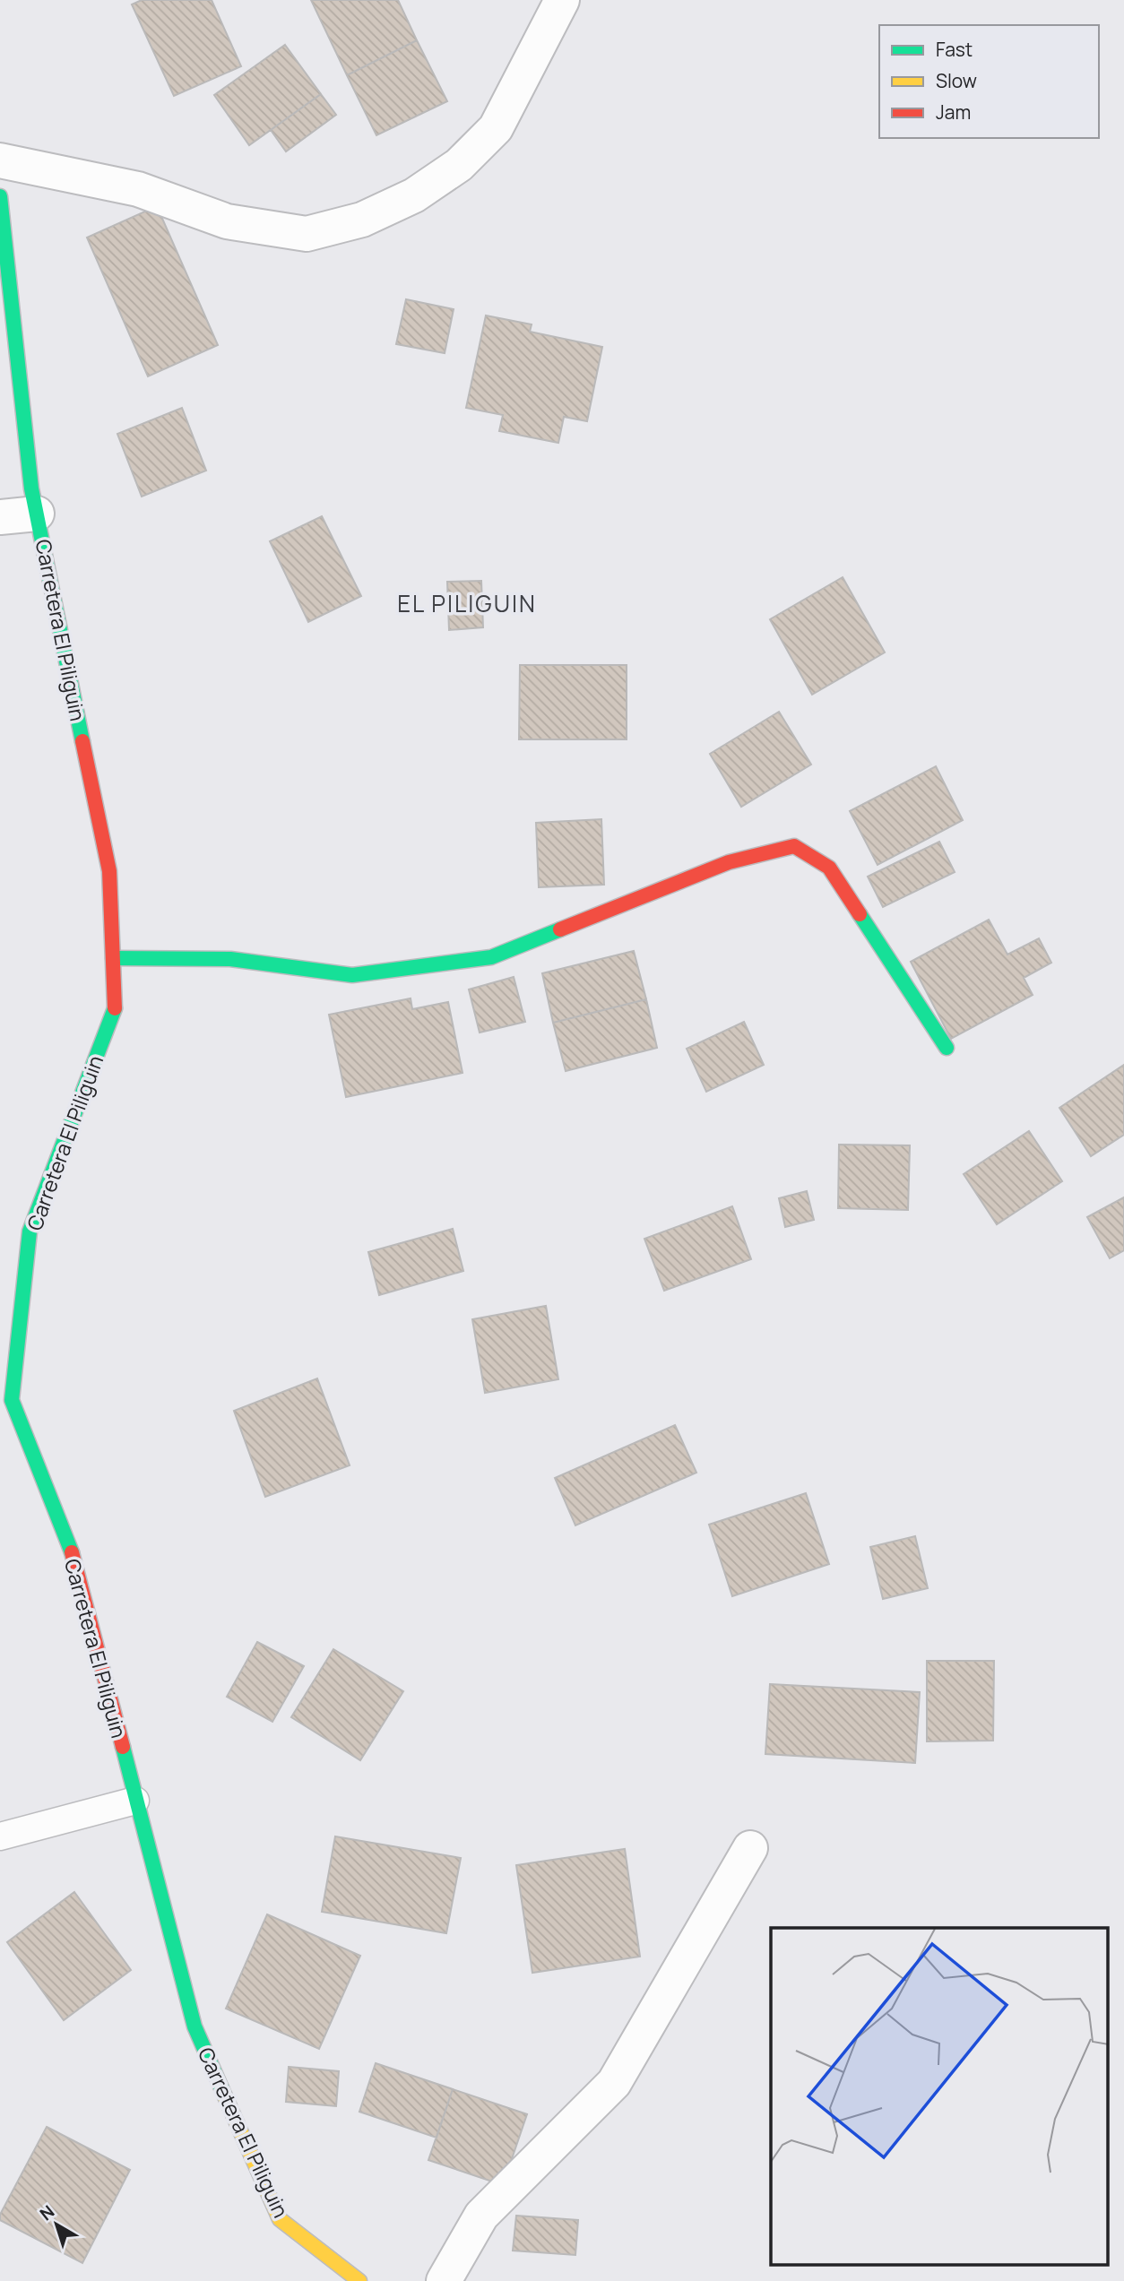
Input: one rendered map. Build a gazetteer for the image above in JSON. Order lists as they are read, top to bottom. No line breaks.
{"streets":{"street":["Carretera El Piliguin"]},"districts":["EL PILIGUIN"],"legend":["Fast","Slow","Jam"],"north":"top left"}
